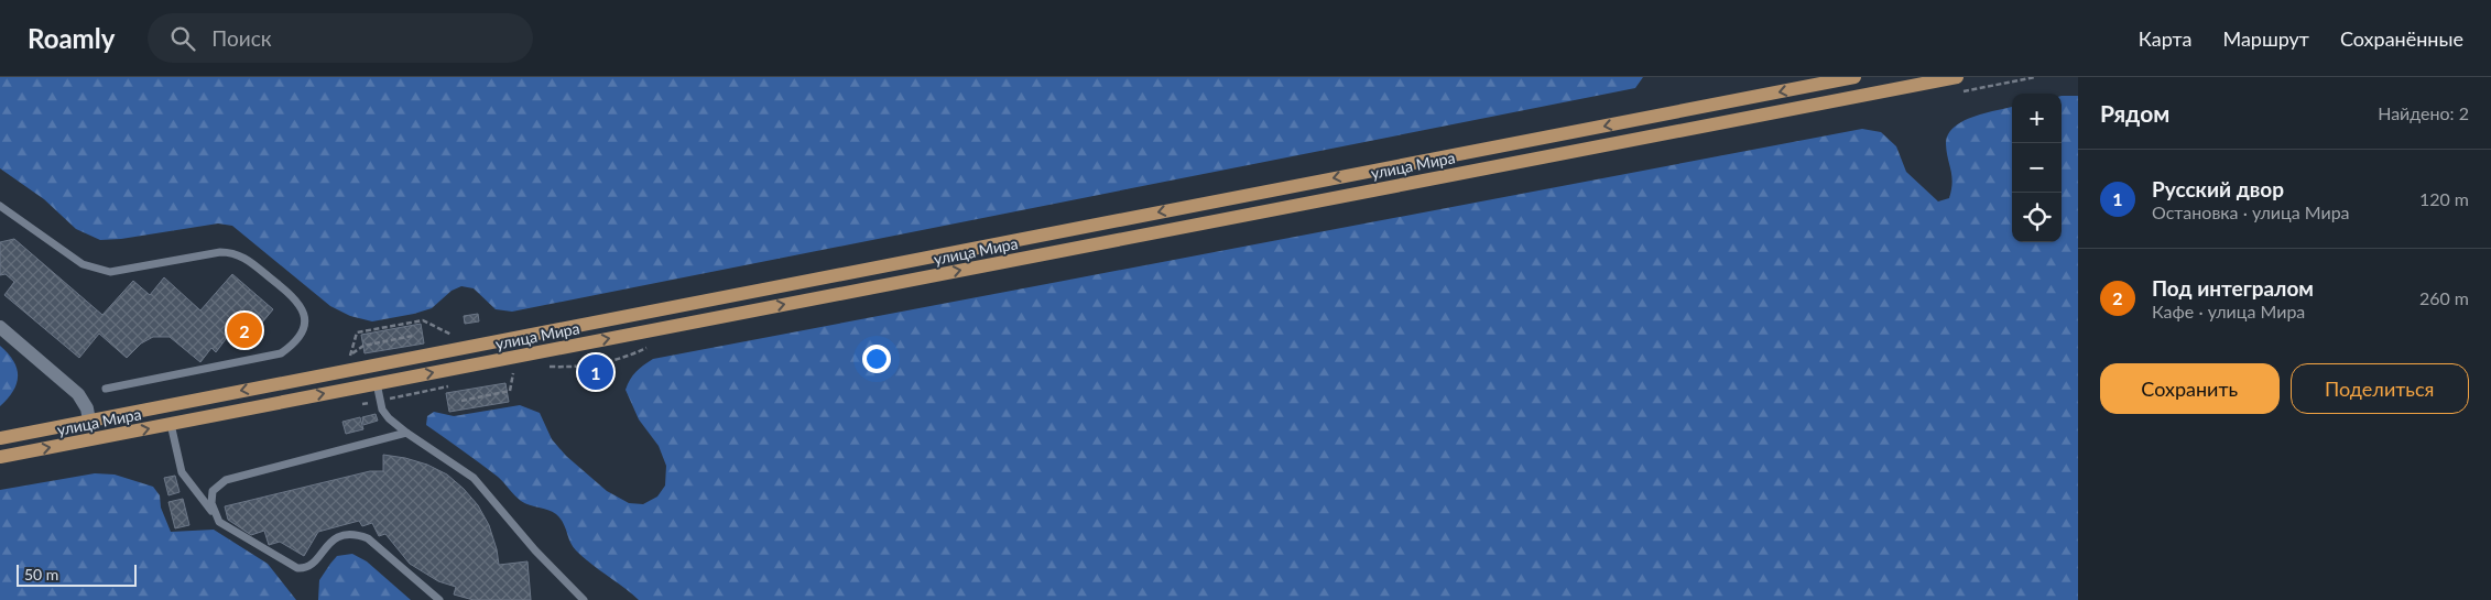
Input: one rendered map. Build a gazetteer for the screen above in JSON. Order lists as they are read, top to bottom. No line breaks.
{"streets":{"main road":["улица Мира"]},"scale_bar":"50 m","page":{"header":"Roamly","search":"Поиск","nav":["Карта","Маршрут","Сохранённые"],"heading":["Рядом","Найдено: 2"],"map_buttons":["+","−"],"list":[{"mark":"1","name":"Русский двор","note":"Остановка · улица Мира","value":"120 m"},{"mark":"2","name":"Под интегралом","note":"Кафе · улица Мира","value":"260 m"}],"pins":["2","1"],"buttons":["Сохранить","Поделиться"],"scale":"50 m"}}
